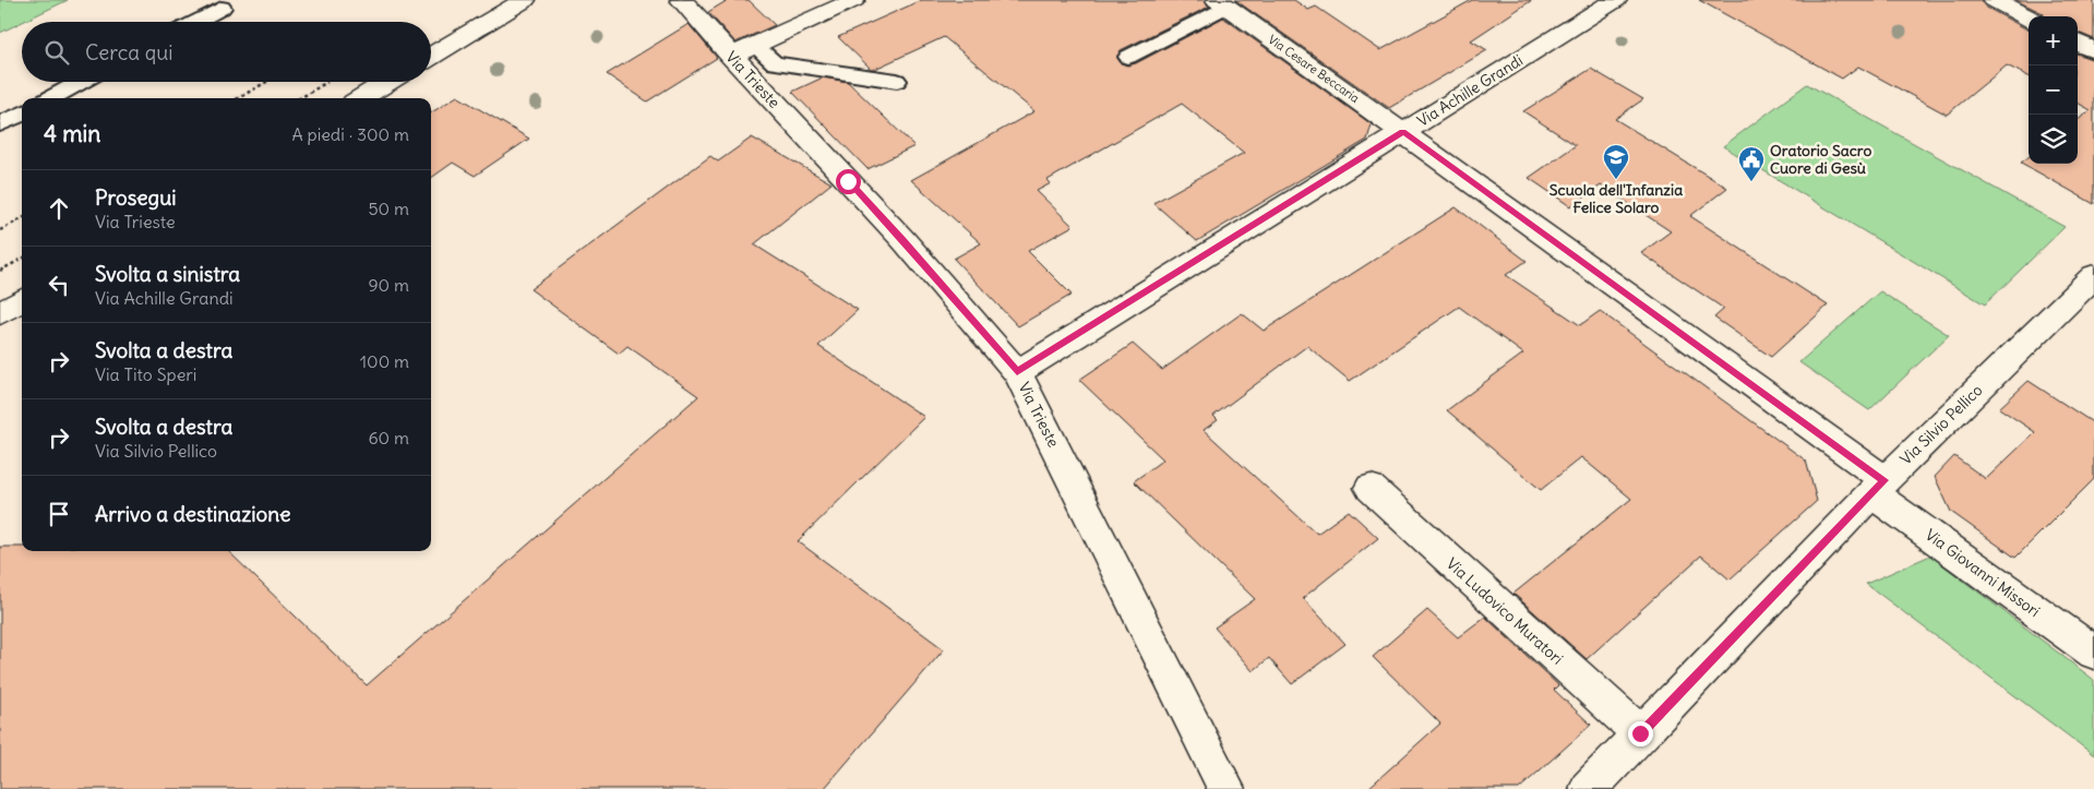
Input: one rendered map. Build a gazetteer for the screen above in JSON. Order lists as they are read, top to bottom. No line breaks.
{"streets":{"street":["Via Cesare Beccaria","Via Trieste","Via Achille Grandi","Via Silvio Pellico","Via Giovanni Missori","Via Ludovico Muratori"]},"crossings":[["Via Cesare Beccaria","Via Achille Grandi"],["Via Cesare Beccaria","Via Giovanni Missori"],["Via Trieste","Via Achille Grandi"],["Via Silvio Pellico","Via Giovanni Missori"],["Via Silvio Pellico","Via Ludovico Muratori"]],"places":{"school or university":["Scuola dell'Infanzia Felice Solaro"],"public building":["Oratorio Sacro Cuore di Gesù"]},"page":{"map_buttons":["+","−"],"search":"Cerca qui","heading":["4 min","A piedi · 300 m"],"list":[["Prosegui","Via Trieste","50 m"],["Svolta a sinistra","Via Achille Grandi","90 m"],["Svolta a destra","Via Tito Speri","100 m"],["Svolta a destra","Via Silvio Pellico","60 m"],"Arrivo a destinazione"]}}
